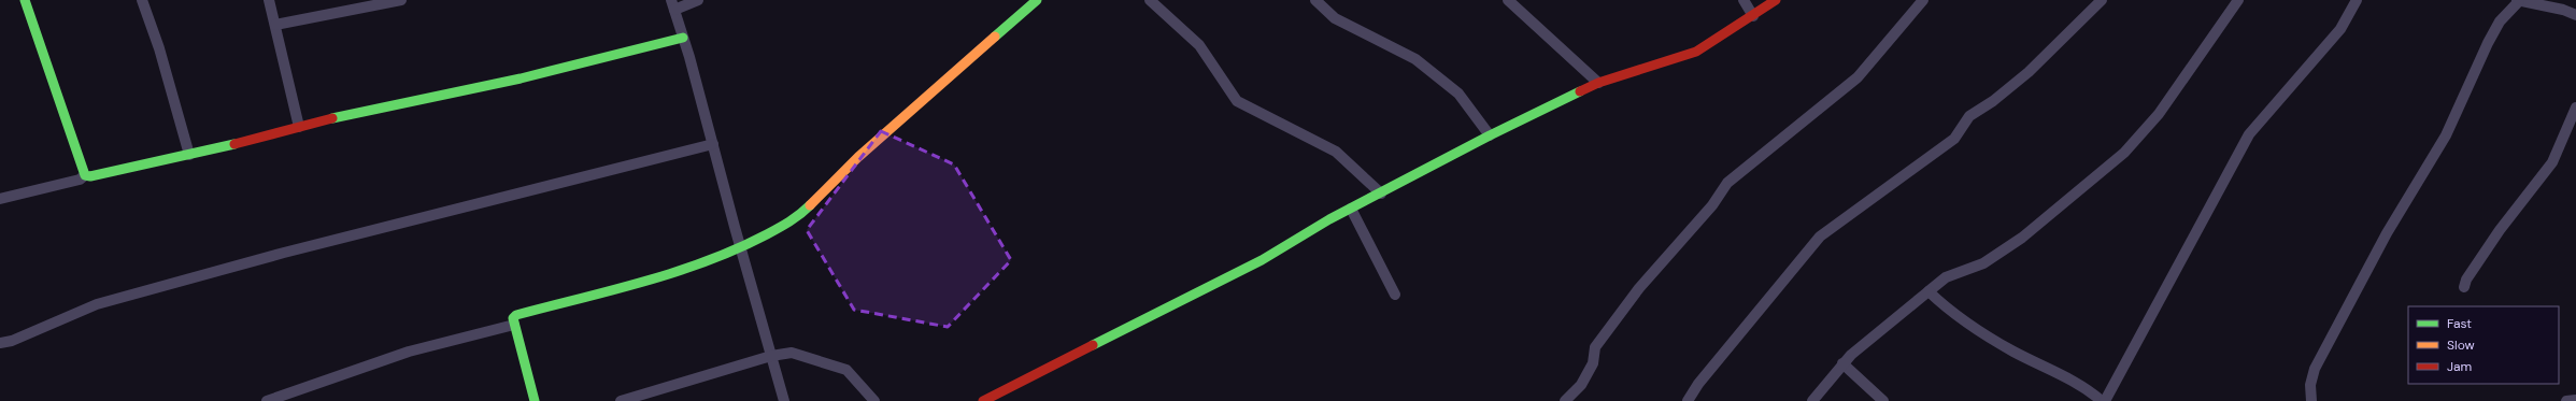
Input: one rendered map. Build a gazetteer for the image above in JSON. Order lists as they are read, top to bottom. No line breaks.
{"legend":["Fast","Slow","Jam"]}
